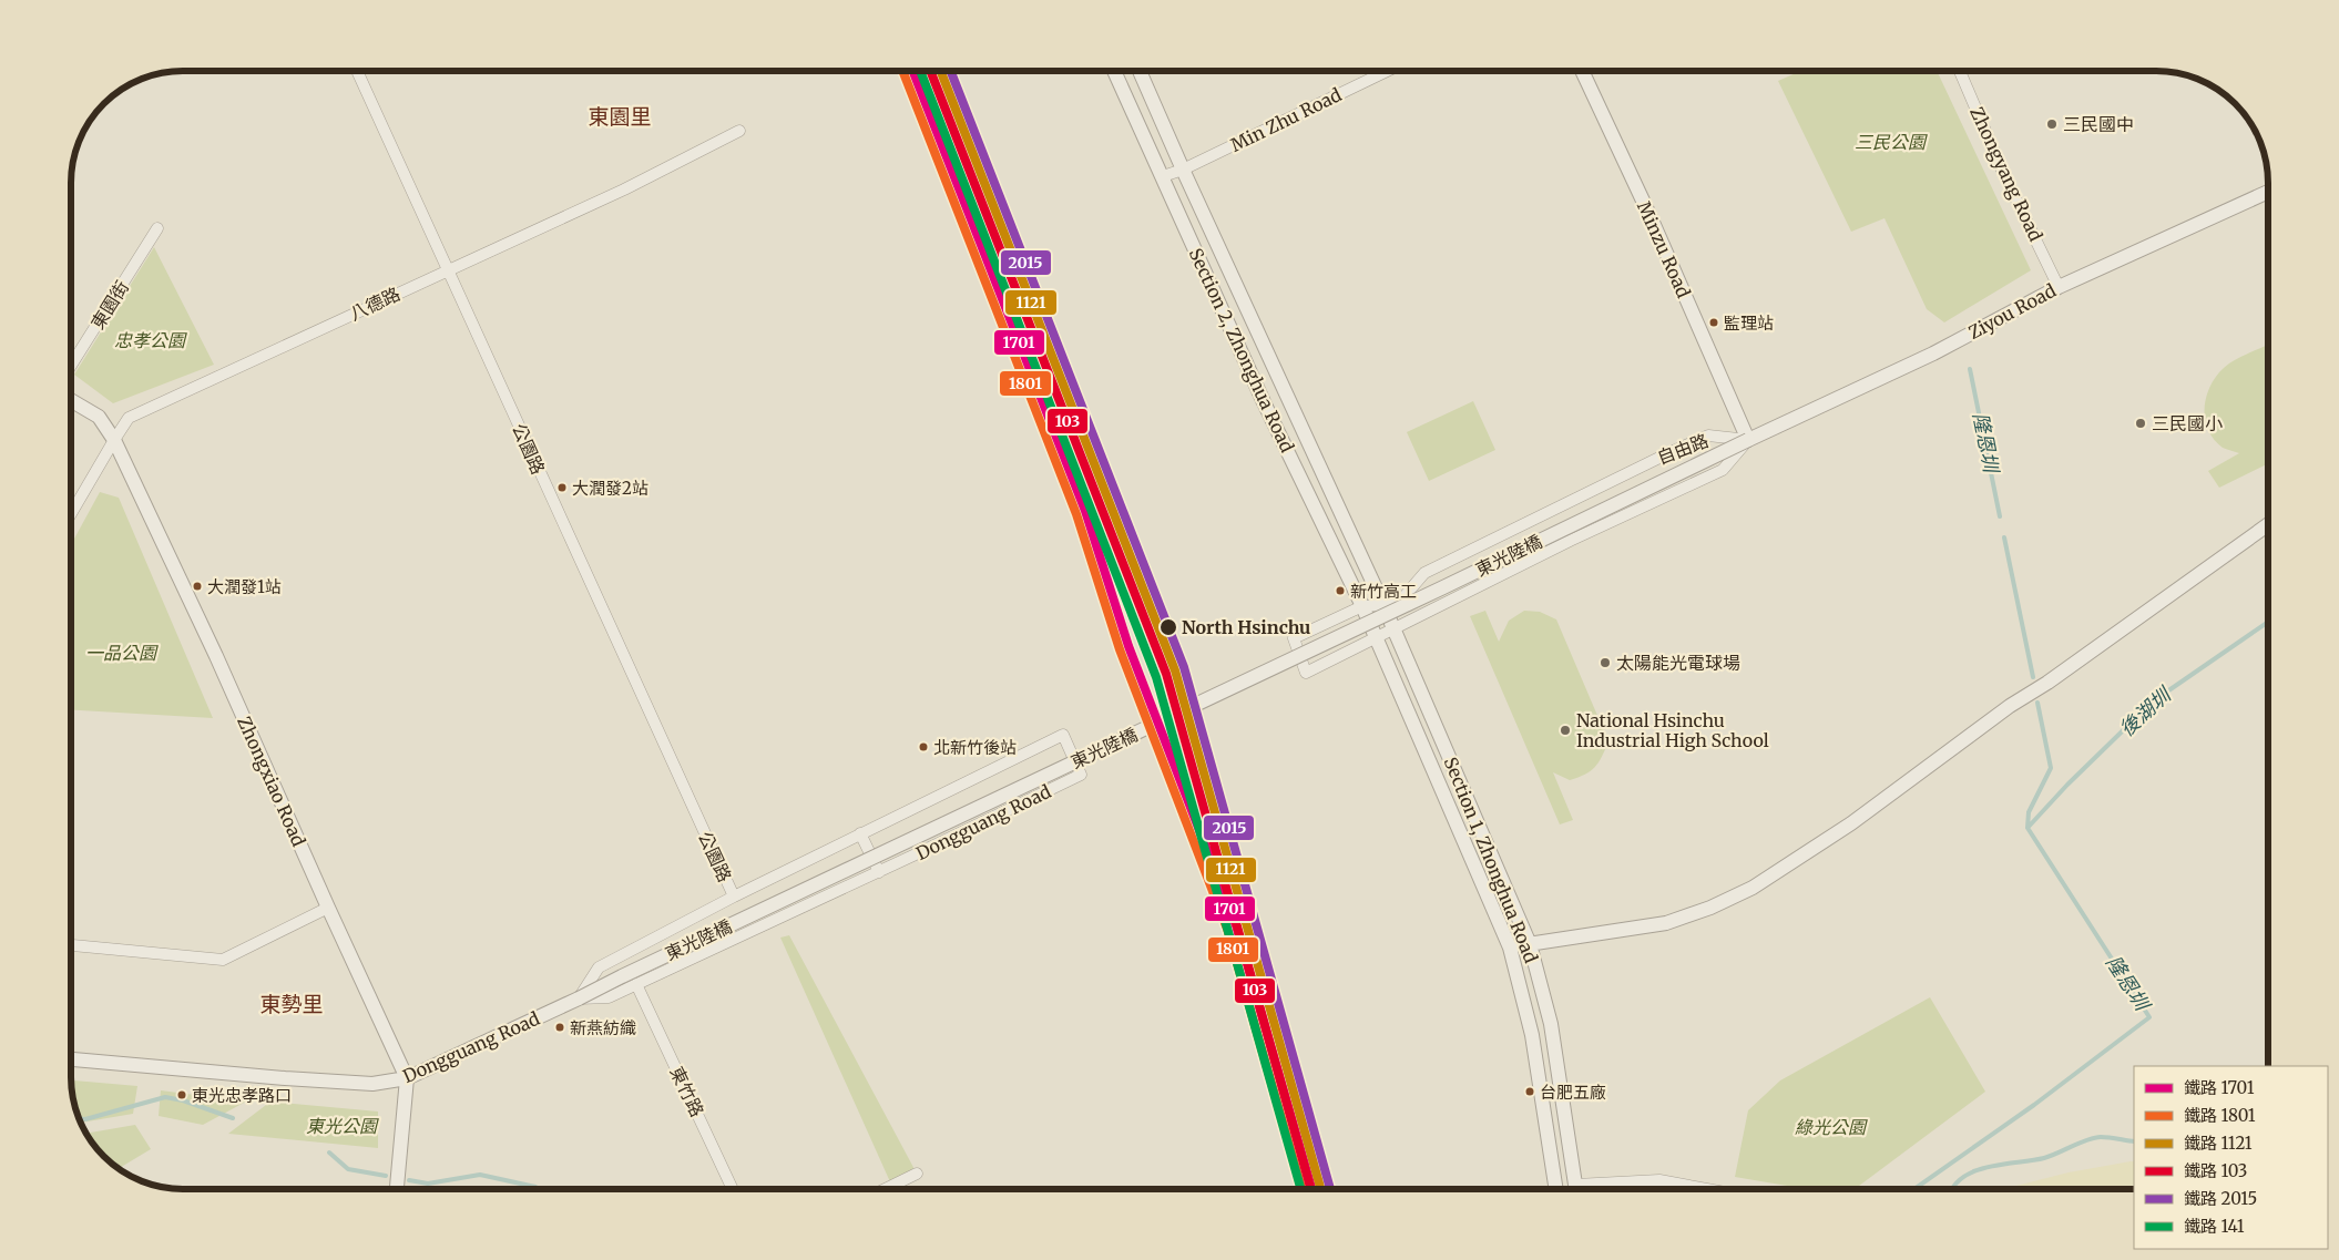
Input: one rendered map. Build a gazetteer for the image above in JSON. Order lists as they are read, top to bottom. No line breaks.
{"streets":{"street":["Min Zhu Road","Zhongyang Road","Minzu Road","八德路","東園街","Ziyou Road","Section 2, Zhonghua Road","公園路","自由路","東光陸橋","Zhongxiao Road","Dongguang Road","Section 1, Zhonghua Road","東竹路"]},"crossings":[["Min Zhu Road","Section 2, Zhonghua Road"],["Zhongyang Road","Ziyou Road"],["Minzu Road","Ziyou Road"],["Minzu Road","自由路"],["Minzu Road","東光陸橋"],["八德路","公園路"],["八德路","Zhongxiao Road"],["Ziyou Road","自由路"],["Ziyou Road","東光陸橋"],["Section 2, Zhonghua Road","自由路"],["Section 2, Zhonghua Road","Section 1, Zhonghua Road"],["公園路","Dongguang Road"],["自由路","東光陸橋"],["自由路","Section 1, Zhonghua Road"],["東光陸橋","Dongguang Road"],["Zhongxiao Road","Dongguang Road"],["Dongguang Road","東竹路"]],"districts":["東園里","東勢里"],"water":["隆恩圳","後湖圳"],"parks":["三民公園","忠孝公園","一品公園","東光公園","綠光公園"],"places":["三民國中","監理站","三民國小","大潤發2站","大潤發1站","新竹高工","North Hsinchu","太陽能光電球場","National Hsinchu Industrial High School","北新竹後站","新燕紡織","台肥五廠","東光忠孝路口"],"lines":["rail line 1701","rail line 1801","rail line 1121","rail line 103","rail line 2015","rail line 141"],"legend":["鐵路 1701","鐵路 1801","鐵路 1121","鐵路 103","鐵路 2015","鐵路 141"]}
